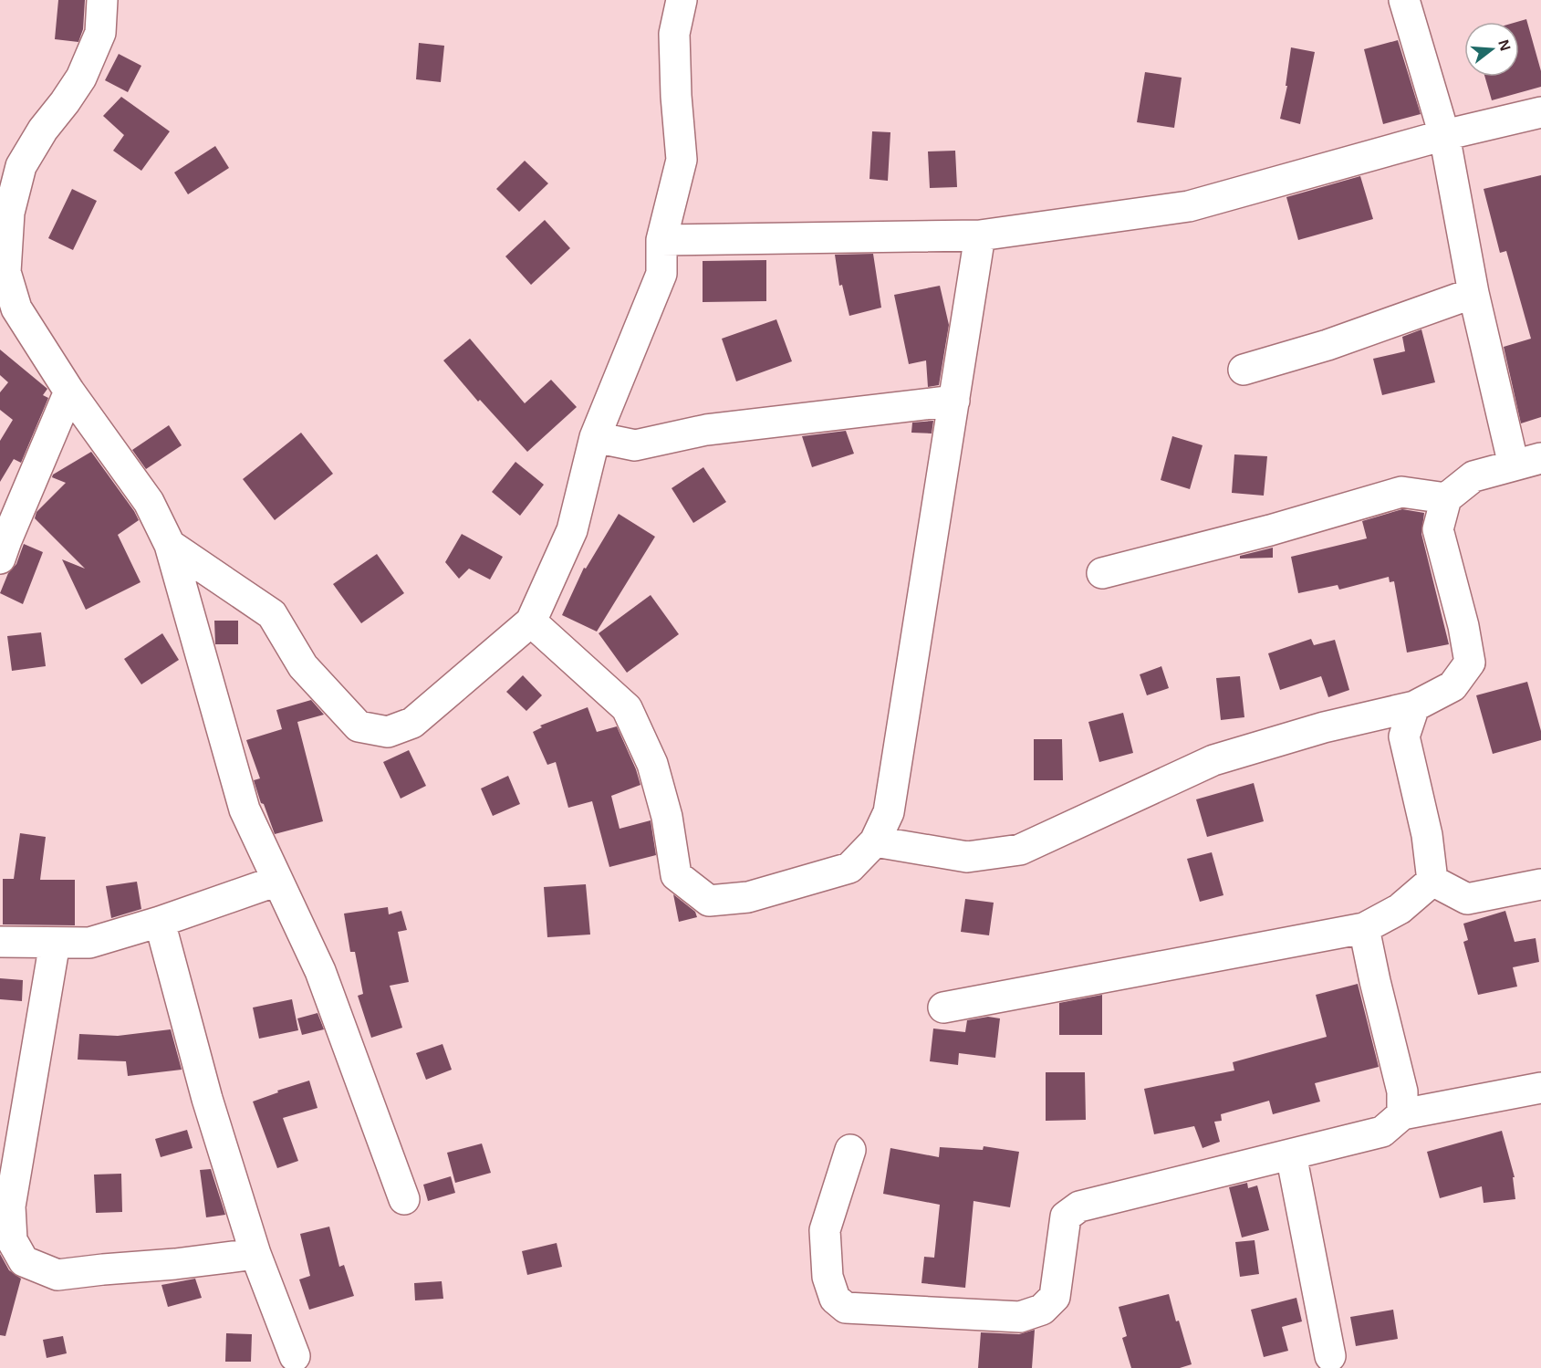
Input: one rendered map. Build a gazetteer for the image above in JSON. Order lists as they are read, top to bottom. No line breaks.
{"north":"right"}
